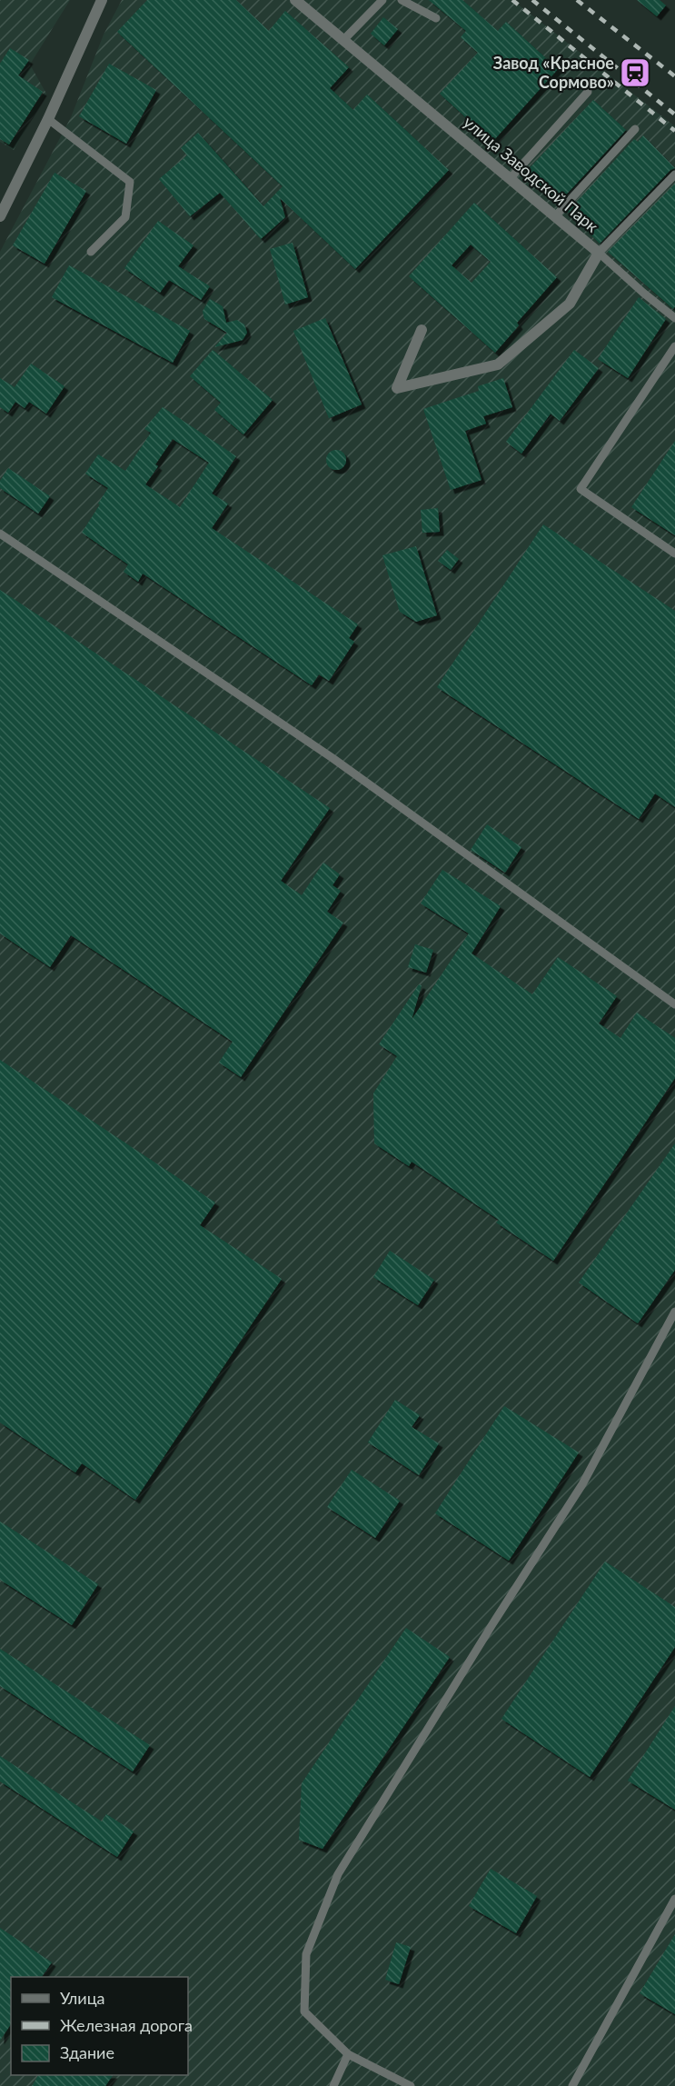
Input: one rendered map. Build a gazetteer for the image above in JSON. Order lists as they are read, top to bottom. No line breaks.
{"streets":{"street":["улица Заводской Парк"]},"places":{"station":["Завод «Красное Сормово»"]},"legend":["Улица","Железная дорога","Здание"]}
